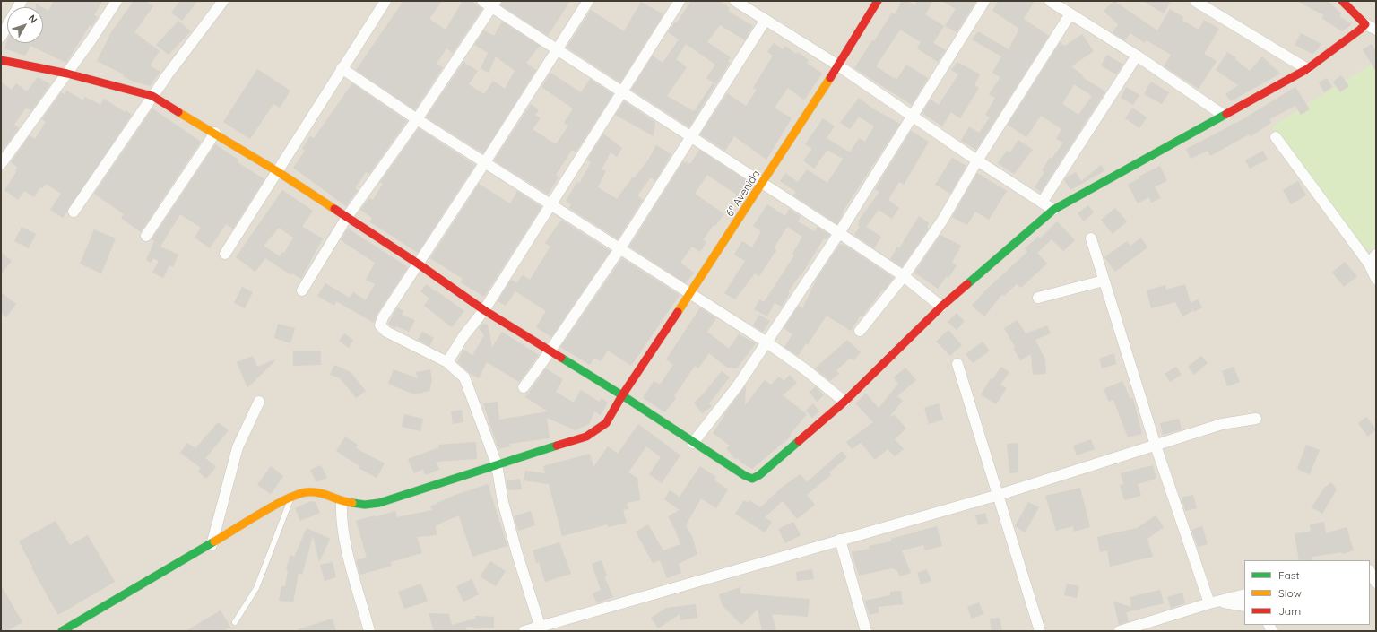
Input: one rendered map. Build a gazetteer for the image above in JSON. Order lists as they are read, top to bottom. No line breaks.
{"streets":{"street":["6ª Avenida"]},"legend":["Fast","Slow","Jam"],"north":"top right"}
